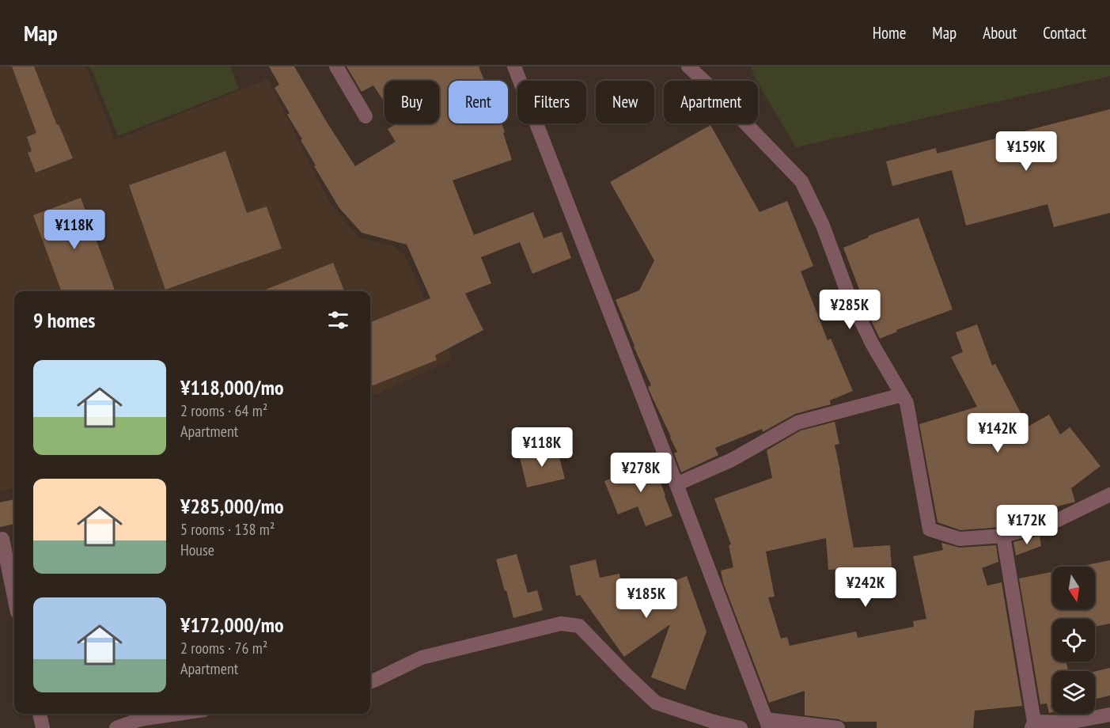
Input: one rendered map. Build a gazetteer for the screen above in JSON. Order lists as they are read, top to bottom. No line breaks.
{"north":"bottom","page":{"header":"Map","nav":["Home","Map","About","Contact"],"chip":["Buy","Rent","Filters","New","Apartment"],"price":["¥159K","¥118K","¥285K","¥142K","¥118K","¥278K","¥172K","¥242K","¥185K"],"heading":"9 homes","list":[{"name":"¥118,000/mo","note":"2 rooms · 64 m² · Apartment"},{"name":"¥285,000/mo","note":"5 rooms · 138 m² · House"},{"name":"¥172,000/mo","note":"2 rooms · 76 m² · Apartment"}]}}
